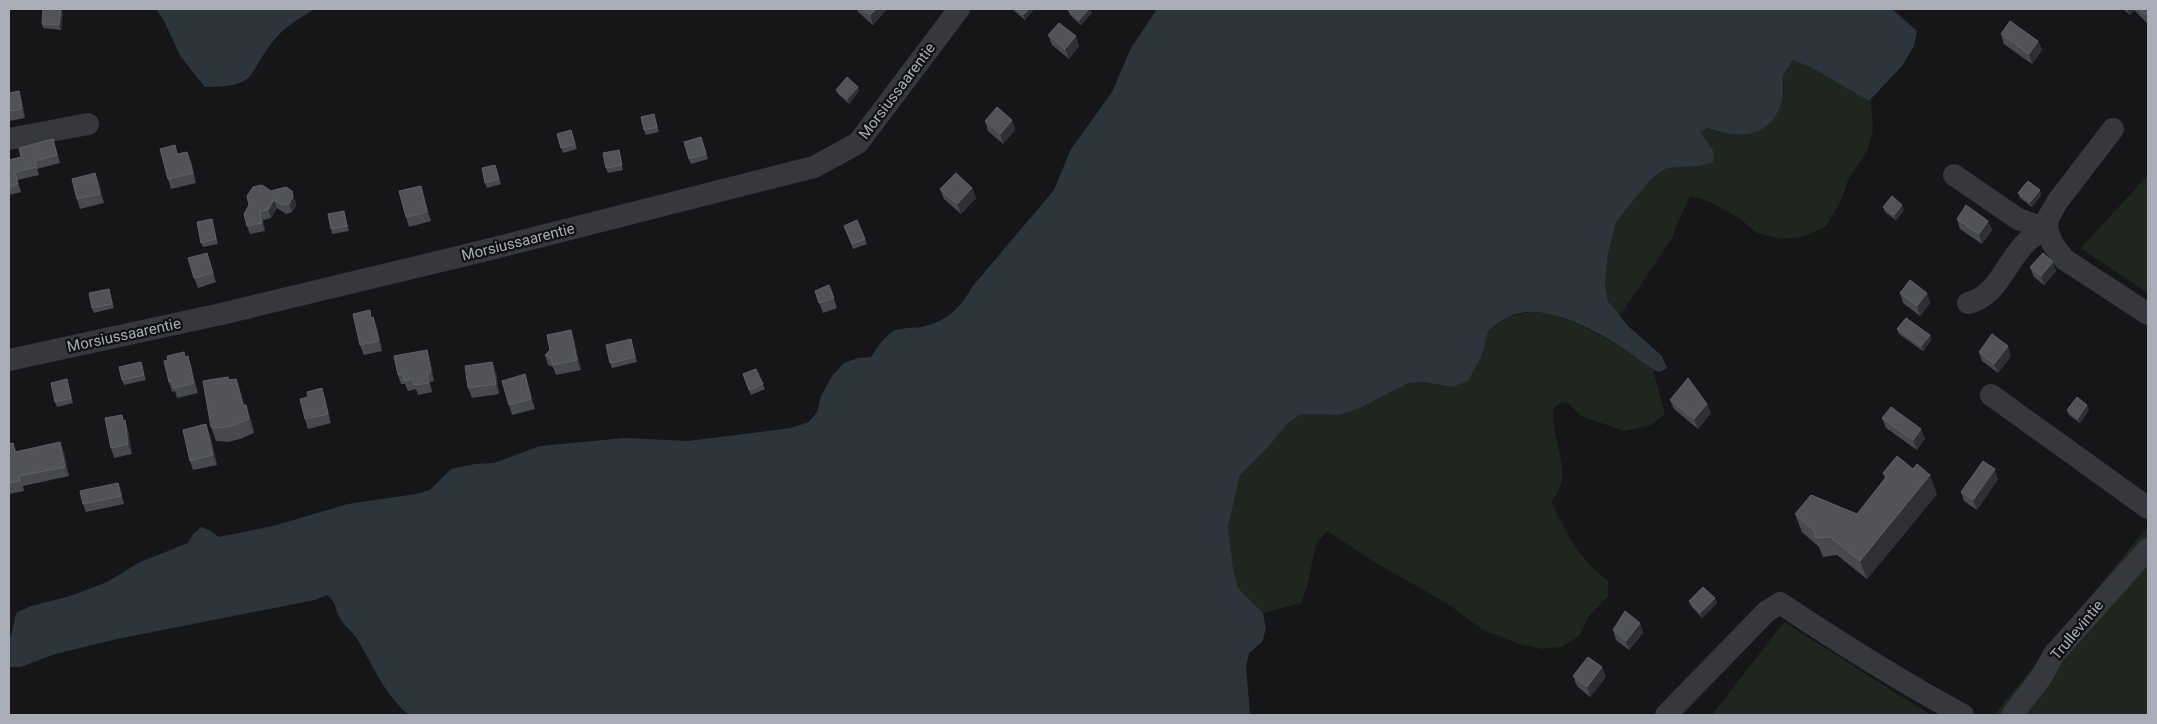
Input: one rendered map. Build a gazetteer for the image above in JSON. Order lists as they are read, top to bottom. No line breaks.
{"streets":{"street":["Morsiussaarentie","Trullevintie"]}}
